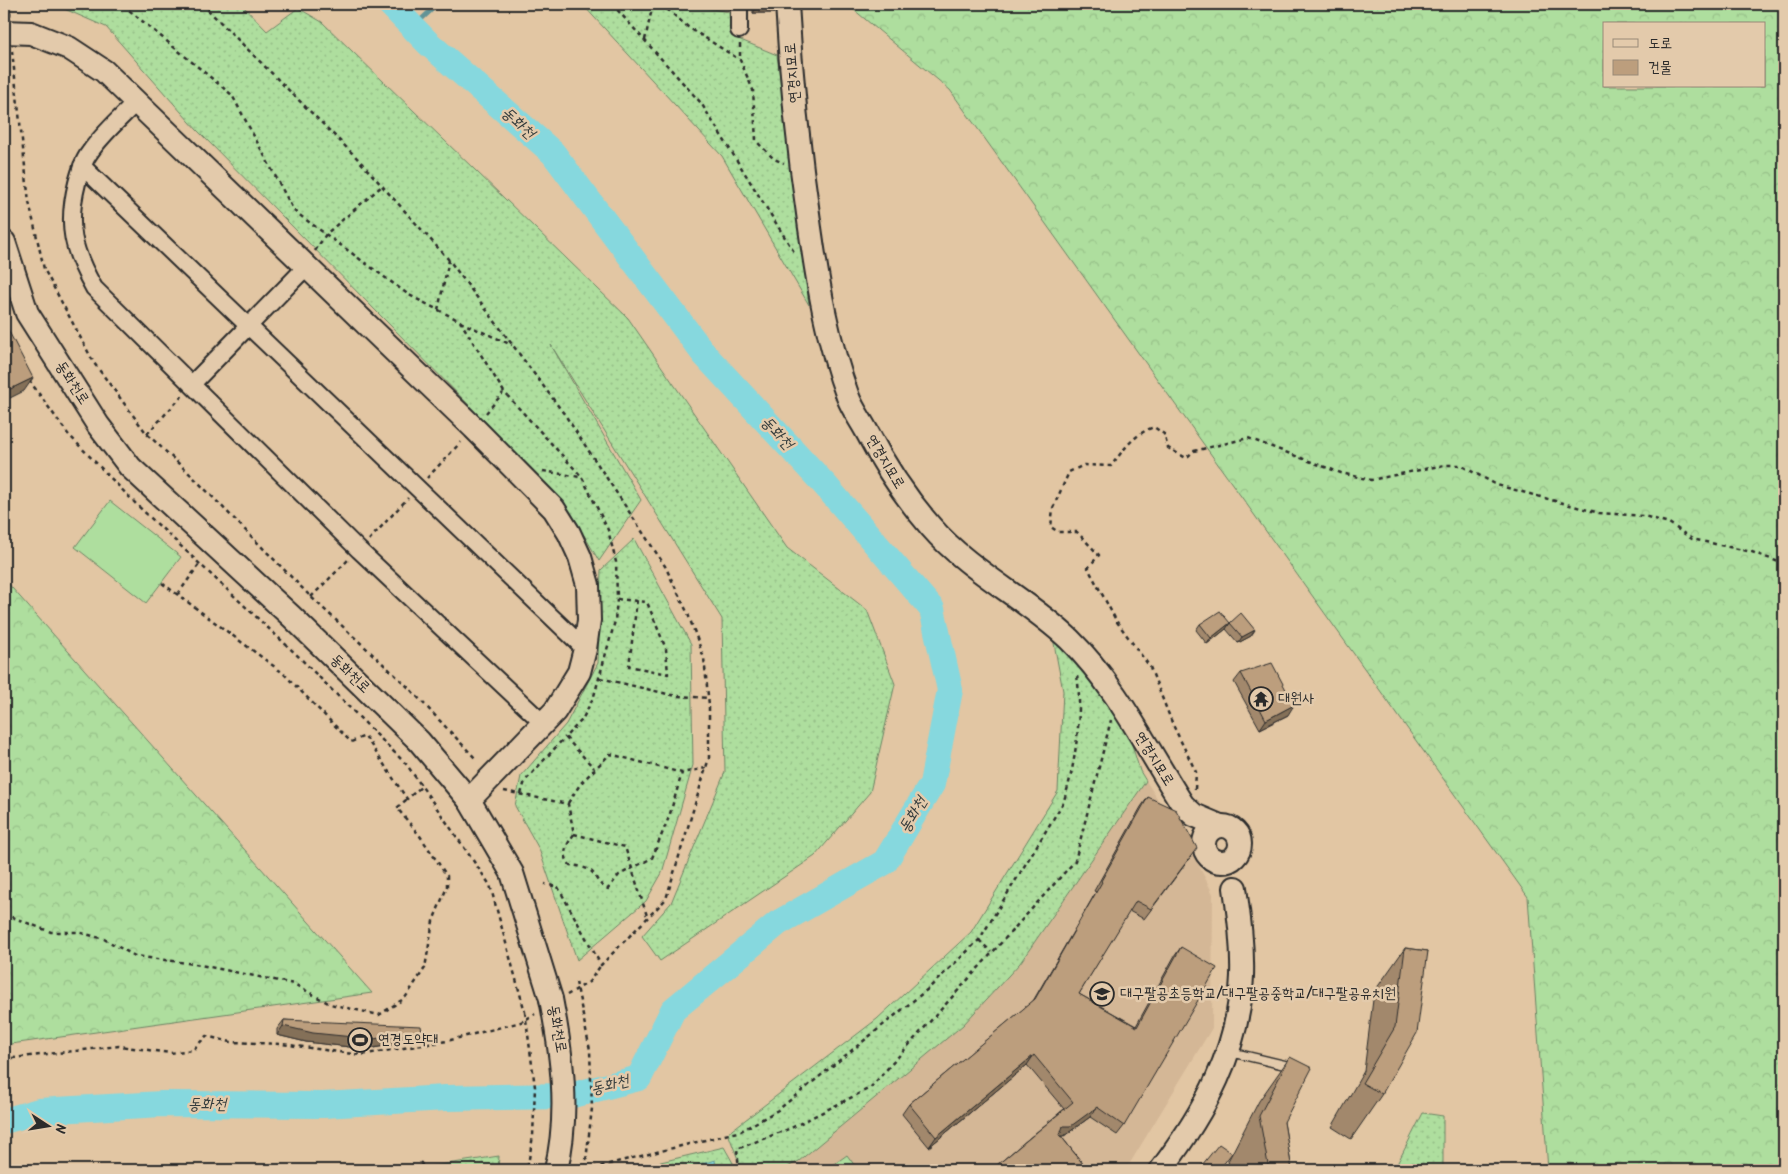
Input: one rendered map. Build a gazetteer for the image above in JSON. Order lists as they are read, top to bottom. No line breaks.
{"streets":{"street":["연경지묘로","동화천로"]},"water":["동화천"],"places":{"temple":["대원사"],"school or university":["대구팔공초등학교/대구팔공중학교/대구팔공유치원"],"sports":["연경도약대"]},"legend":["도로","건물"],"north":"right"}
